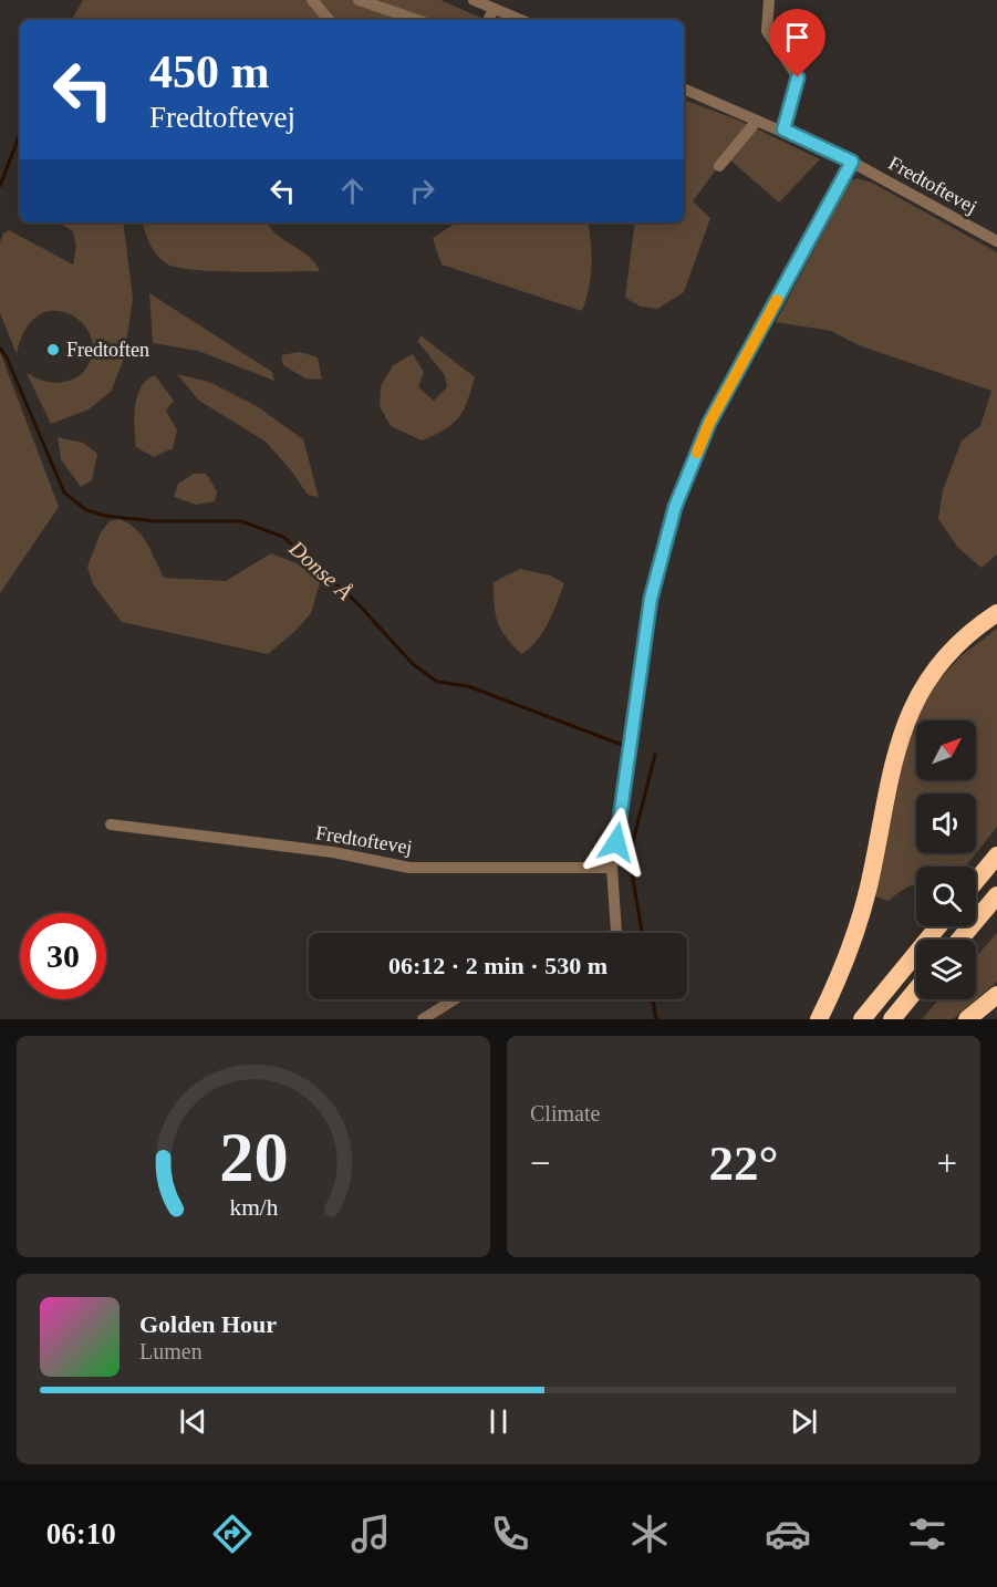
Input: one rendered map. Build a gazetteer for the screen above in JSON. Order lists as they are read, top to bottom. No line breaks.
{"streets":{"street":["Fredtoftevej"]},"water":["Donse Å"],"places":["Fredtoften"],"north":"top right","page":{"turn":["450 m","Fredtoftevej"],"limit":"30","trip":"06:12 · 2 min · 530 m","tile":"Climate","heat":["−","22°","+"],"song":["Golden Hour","Lumen"],"tabs":"06:10","gauge":["20","km/h"]}}
